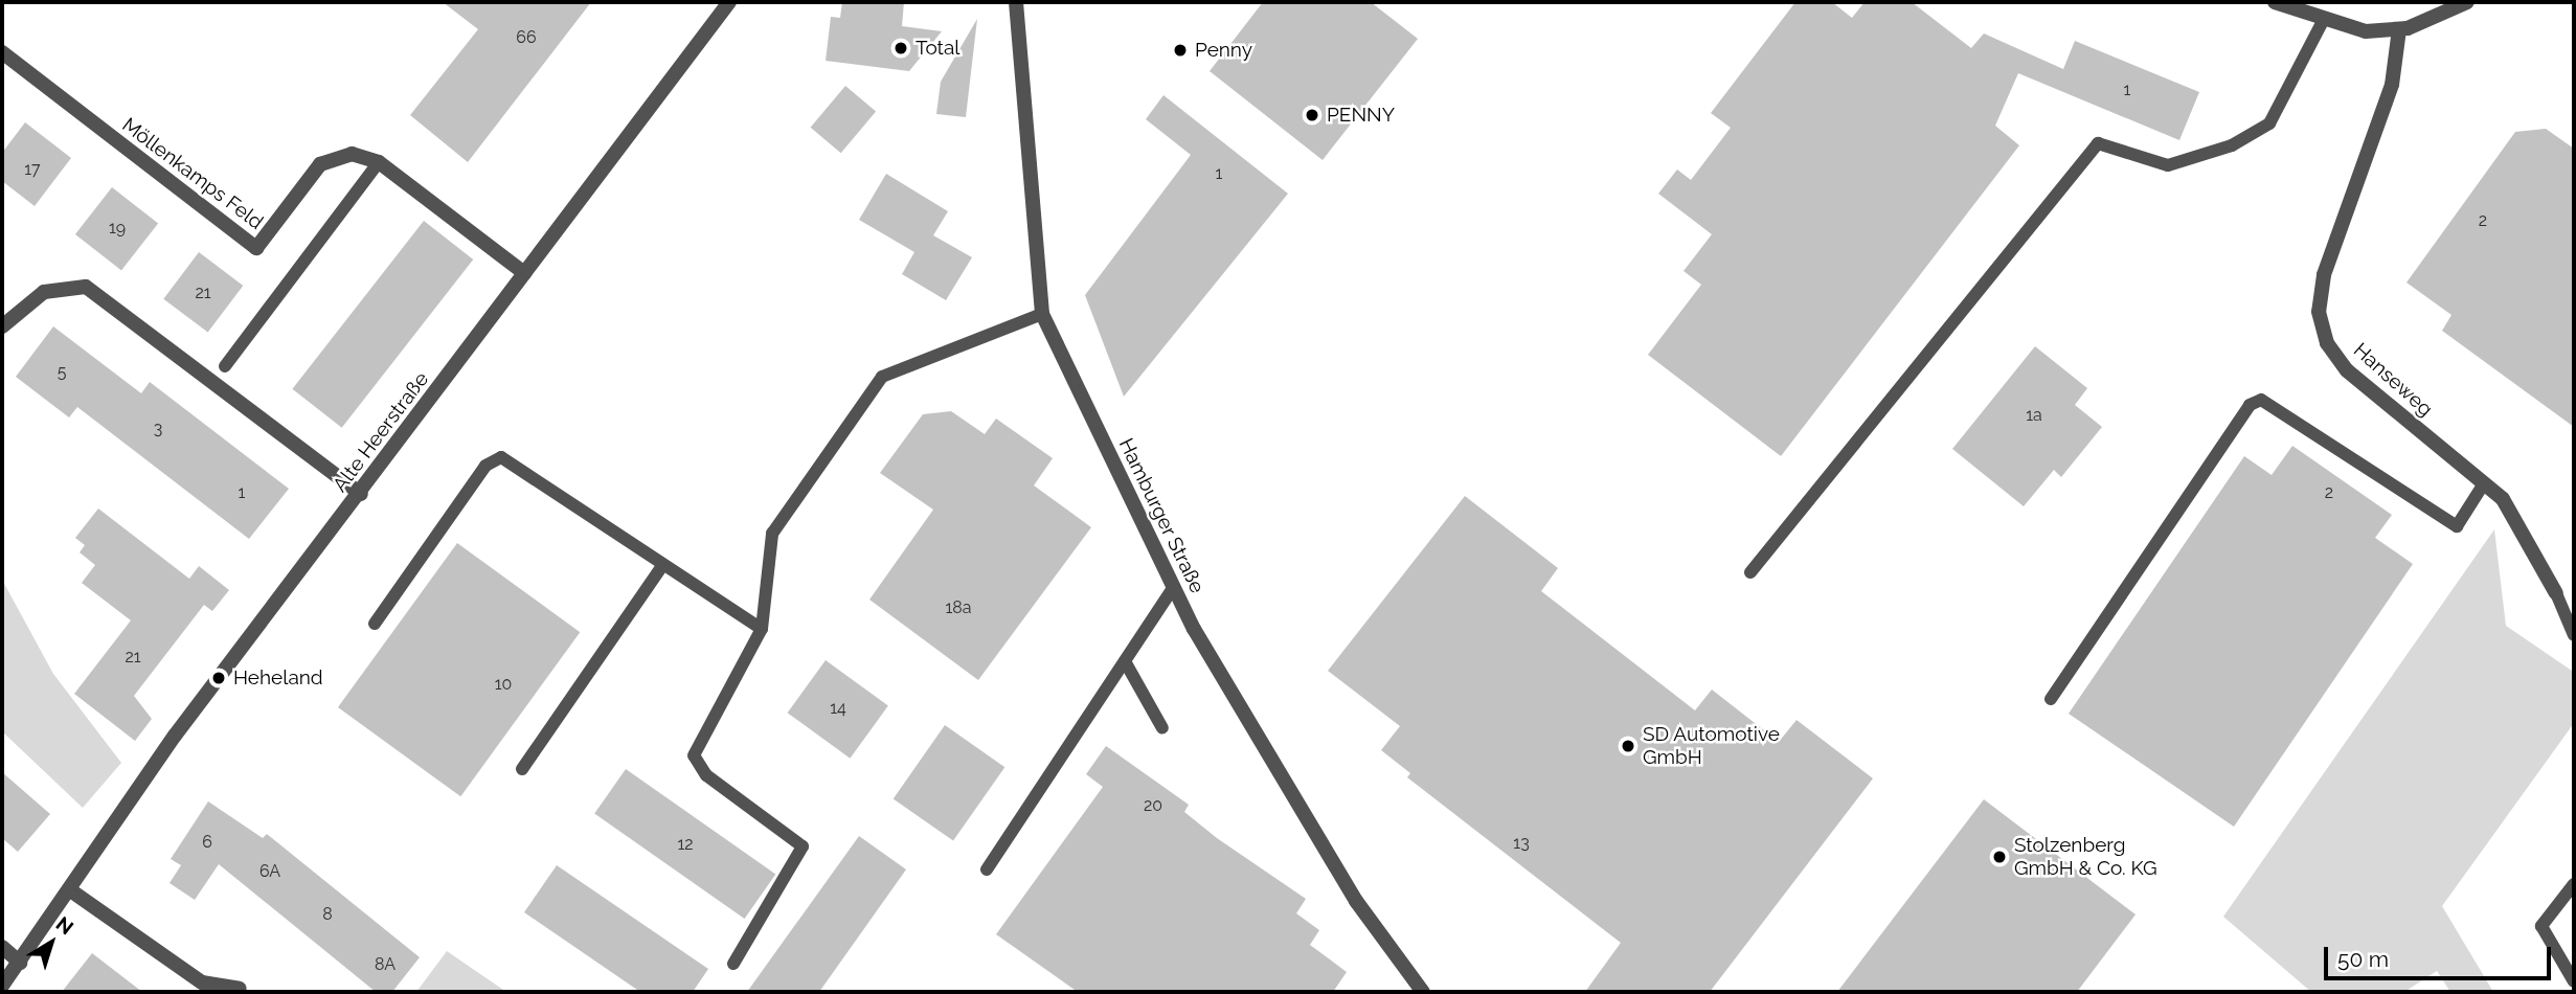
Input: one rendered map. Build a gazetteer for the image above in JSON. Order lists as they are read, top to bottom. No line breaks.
{"streets":{"street":["Möllenkamps Feld","Hanseweg","Alte Heerstraße","Hamburger Straße"]},"crossings":[["Möllenkamps Feld","Alte Heerstraße"]],"places":["Total","Penny","PENNY","Heheland","SD Automotive GmbH","Stolzenberg GmbH & Co. KG"],"house_numbers":["66","1","17","1","2","19","21","5","1a","3","1","2","18a","21","10","14","20","6","13","12","6A","8","8A"],"scale_bar":"50 m","north":"top right"}
